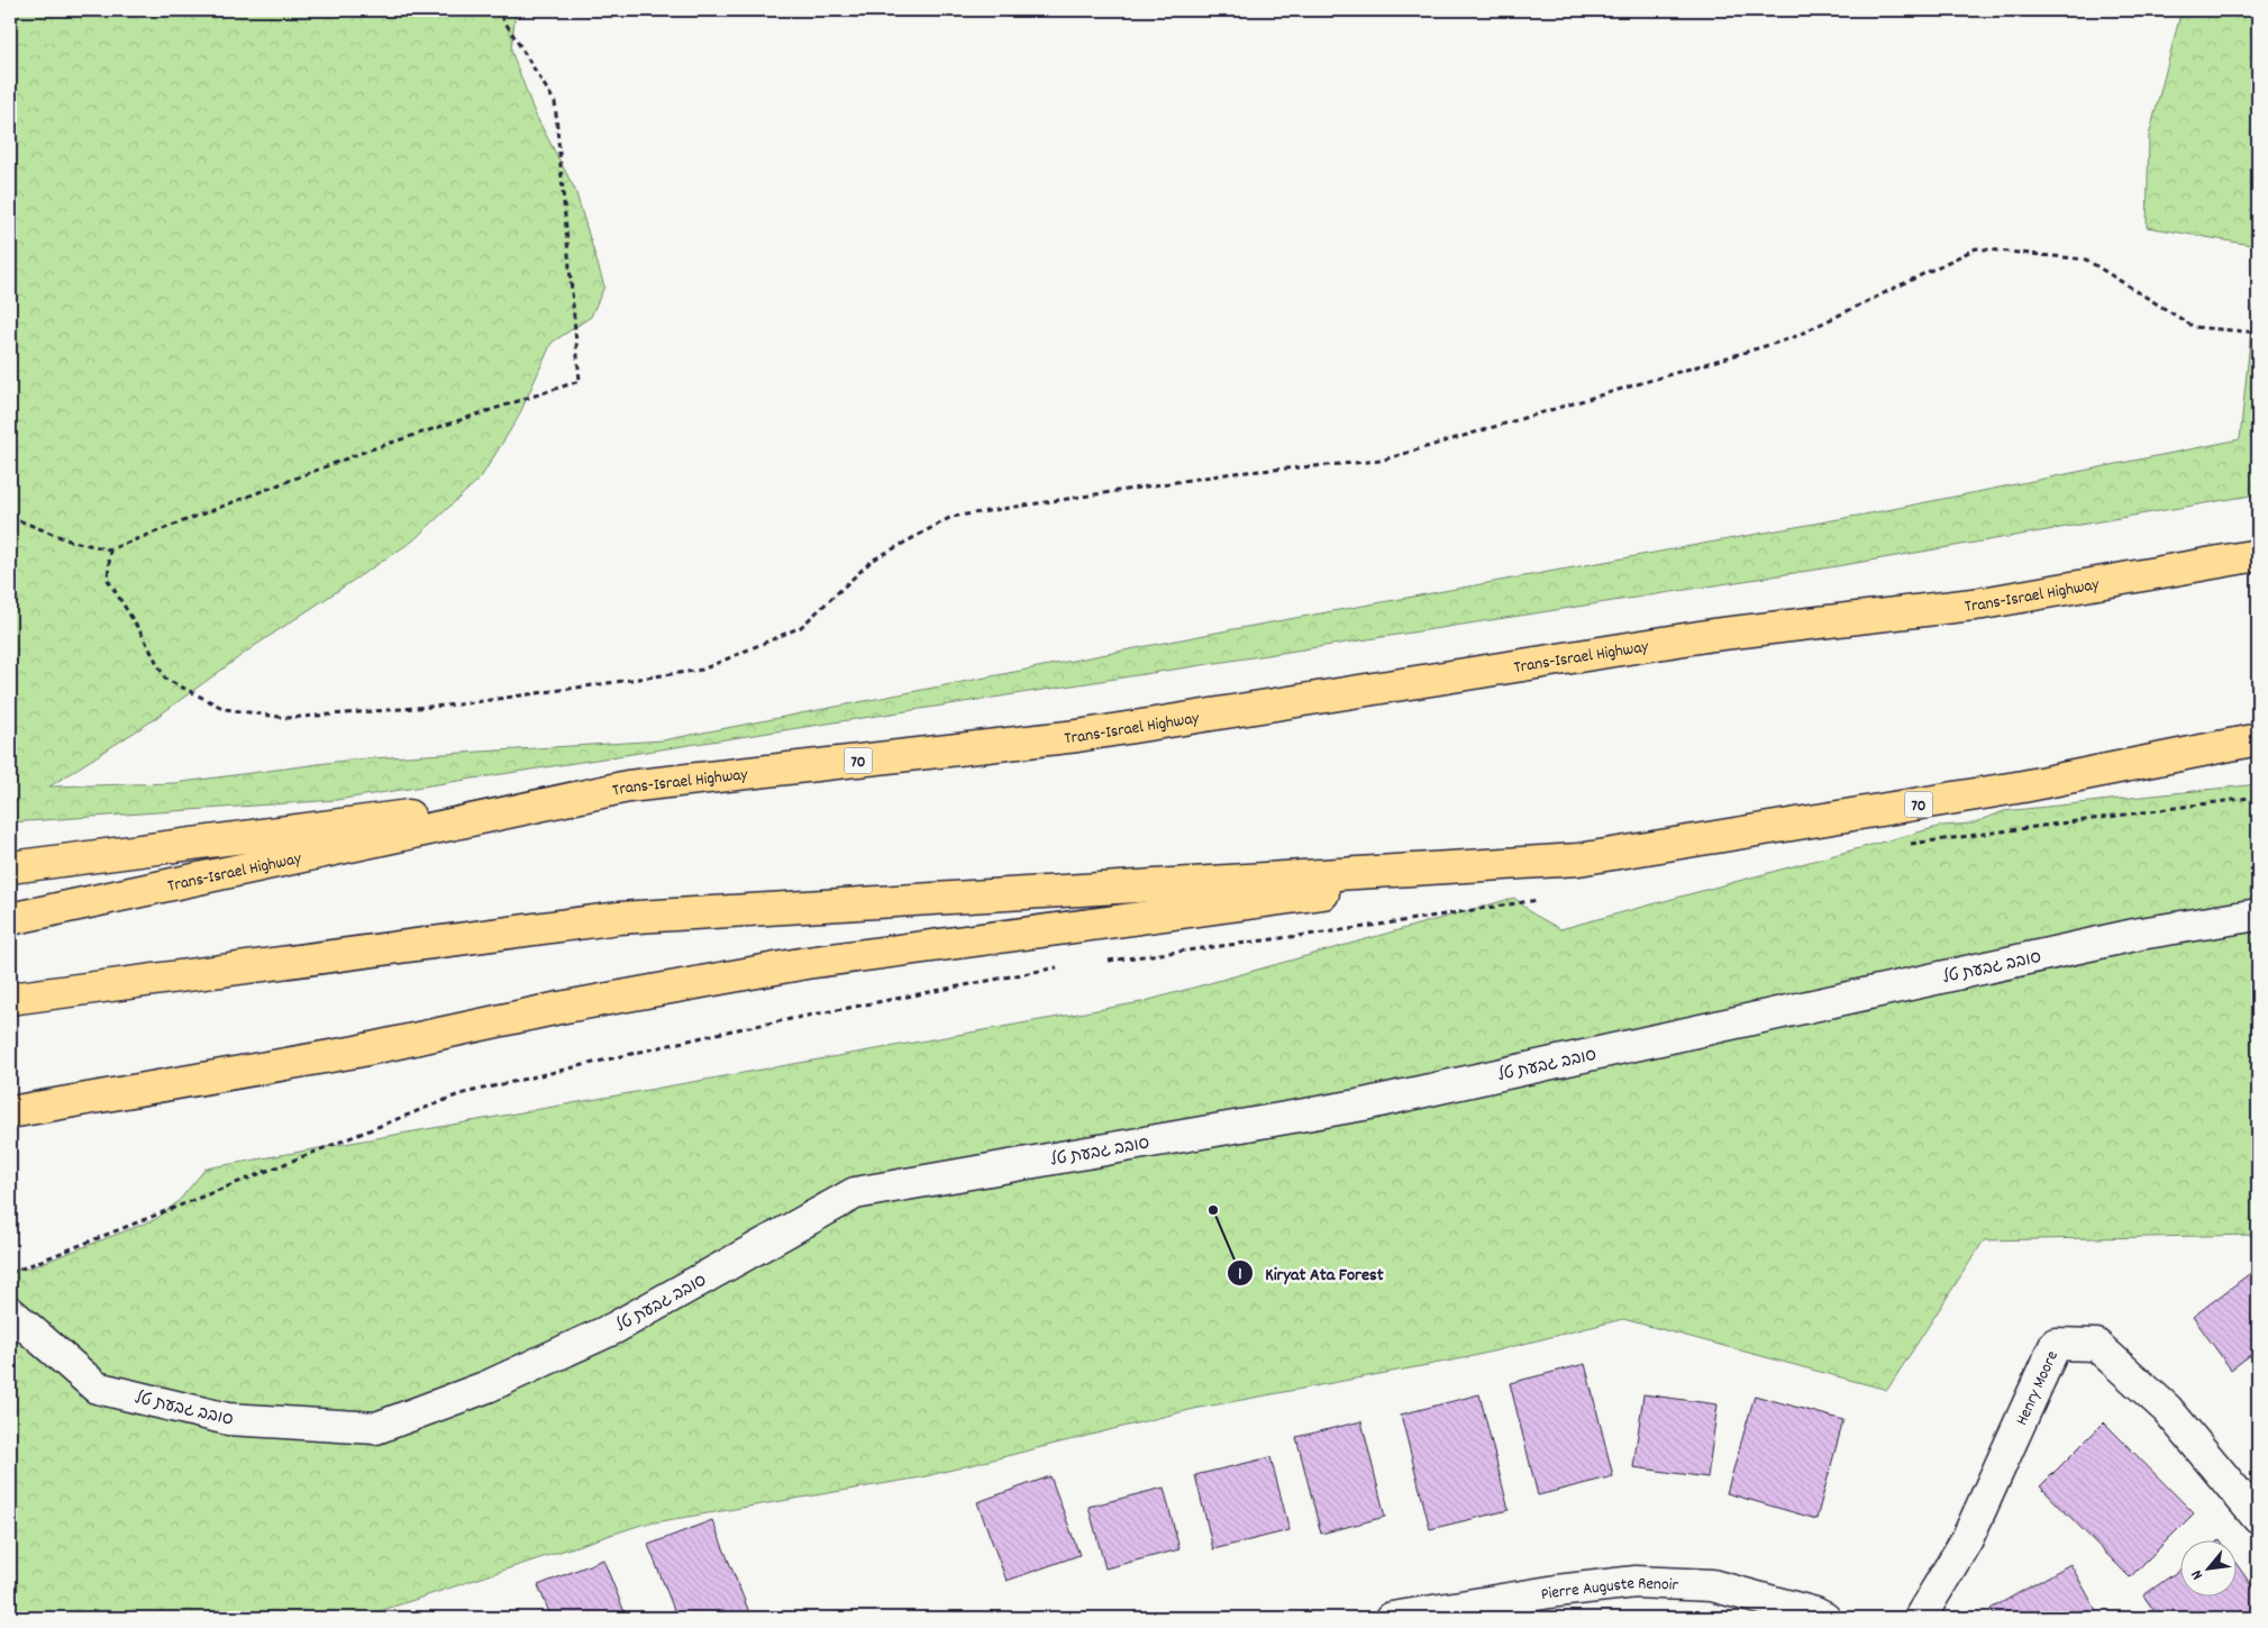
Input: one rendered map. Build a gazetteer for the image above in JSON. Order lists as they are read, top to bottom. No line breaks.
{"streets":{"highway":["Trans-Israel Highway","70"],"street":["סובב גבעת טל","Henry Moore","Pierre Auguste Renoir"]},"places":["Kiryat Ata Forest"],"north":"bottom left"}
